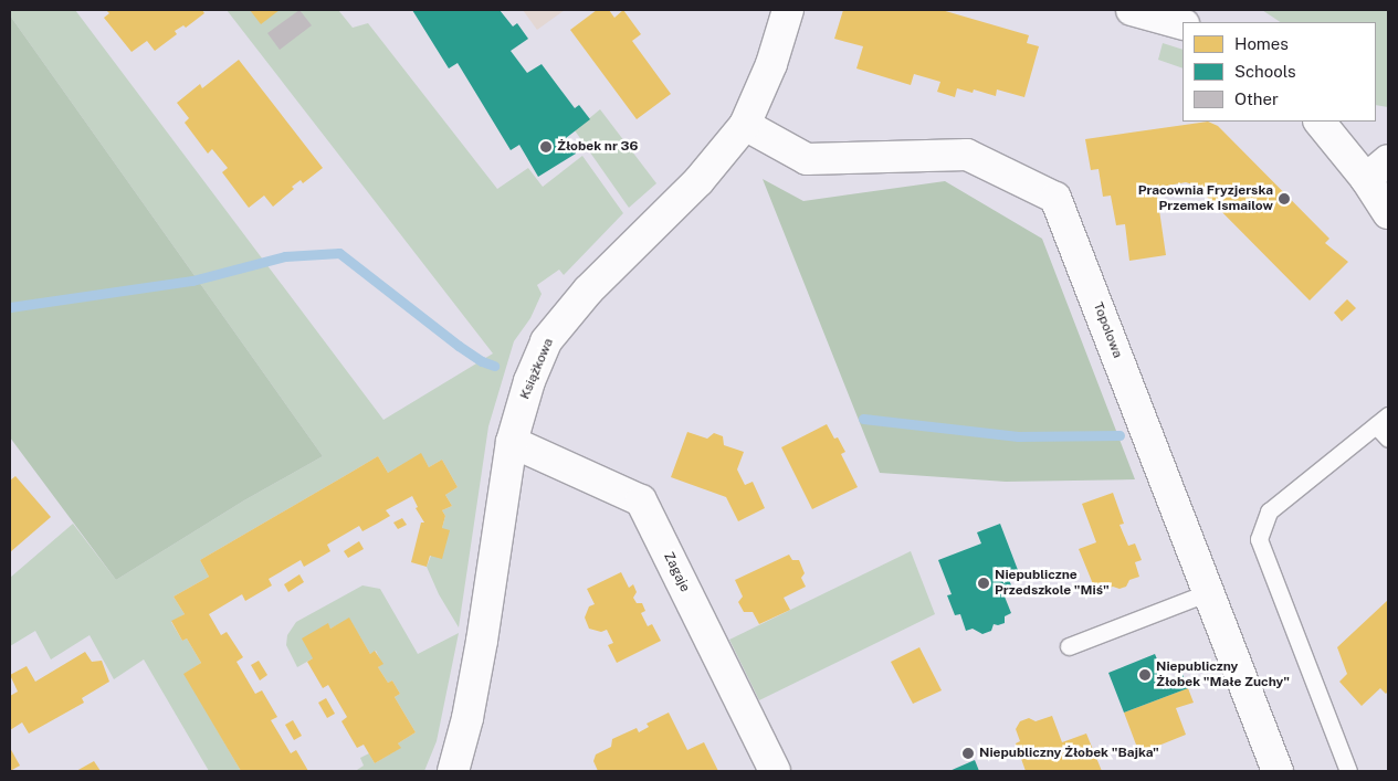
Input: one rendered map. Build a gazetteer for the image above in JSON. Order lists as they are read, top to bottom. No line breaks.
{"streets":{"street":["Topolowa","Książkowa","Zagaje"]},"crossings":[["Topolowa","Książkowa"],["Książkowa","Zagaje"]],"places":["Żłobek nr 36","Pracownia Fryzjerska Przemek Ismailow","Niepubliczne Przedszkole \"Miś\"","Niepubliczny Żłobek \"Małe Zuchy\"","Niepubliczny Żłobek \"Bajka\""],"legend":["Homes","Schools","Other"]}
